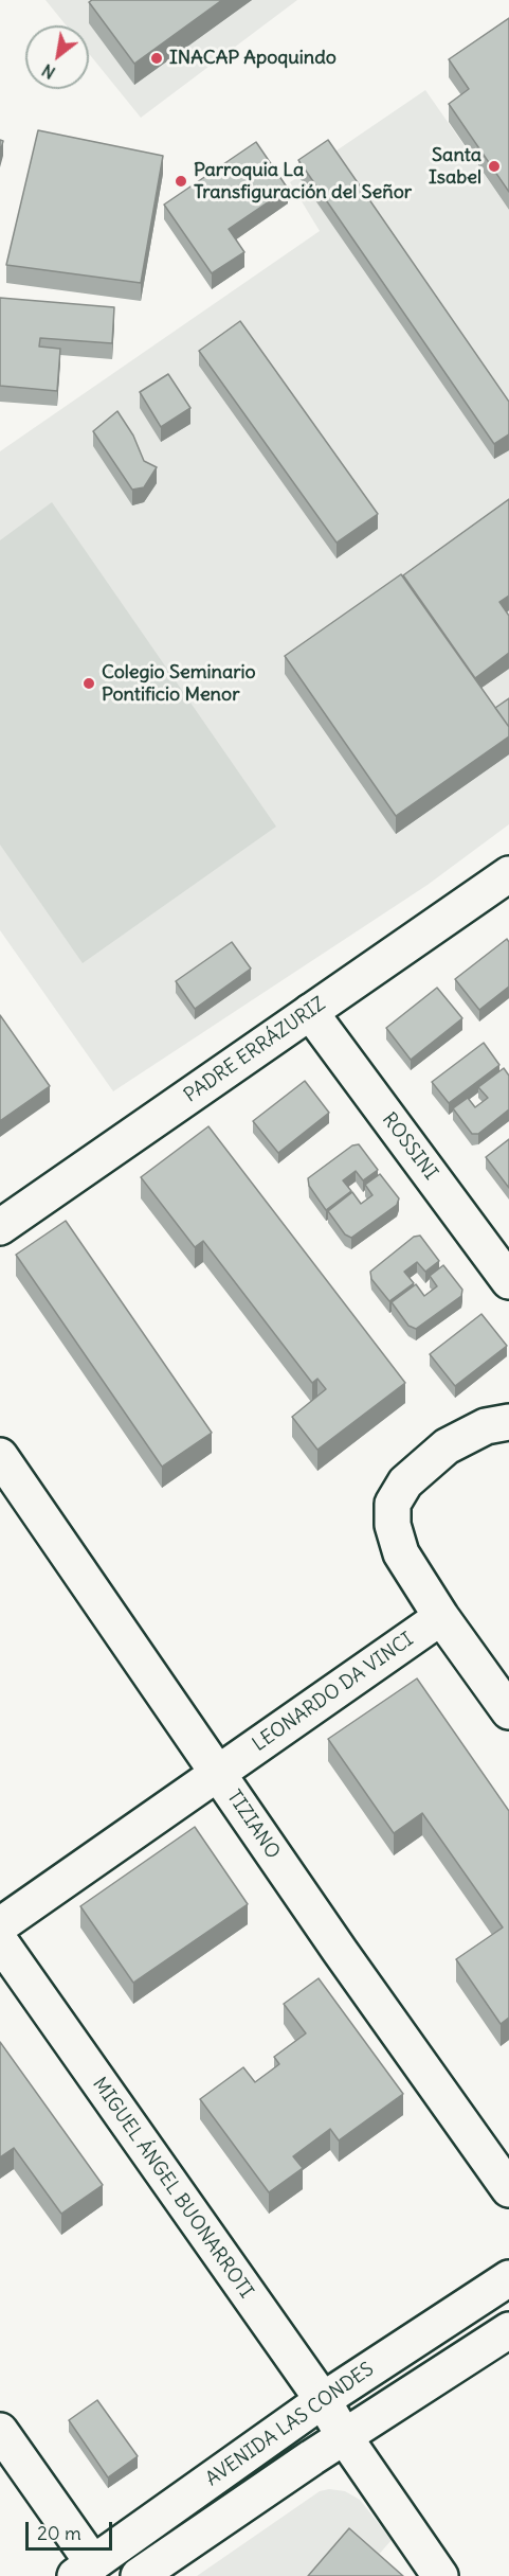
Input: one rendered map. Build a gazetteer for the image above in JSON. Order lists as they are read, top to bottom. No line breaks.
{"streets":{"street":["PADRE ERRÁZURIZ","ROSSINI","LEONARDO DA VINCI","TIZIANO","MIGUEL ÁNGEL BUONARROTI","AVENIDA LAS CONDES"]},"crossings":[["PADRE ERRÁZURIZ","ROSSINI"],["LEONARDO DA VINCI","TIZIANO"],["MIGUEL ÁNGEL BUONARROTI","AVENIDA LAS CONDES"]],"places":["INACAP Apoquindo","Santa Isabel","Parroquia La Transfiguración del Señor","Colegio Seminario Pontificio Menor"],"scale_bar":"20 m","north":"bottom left"}
